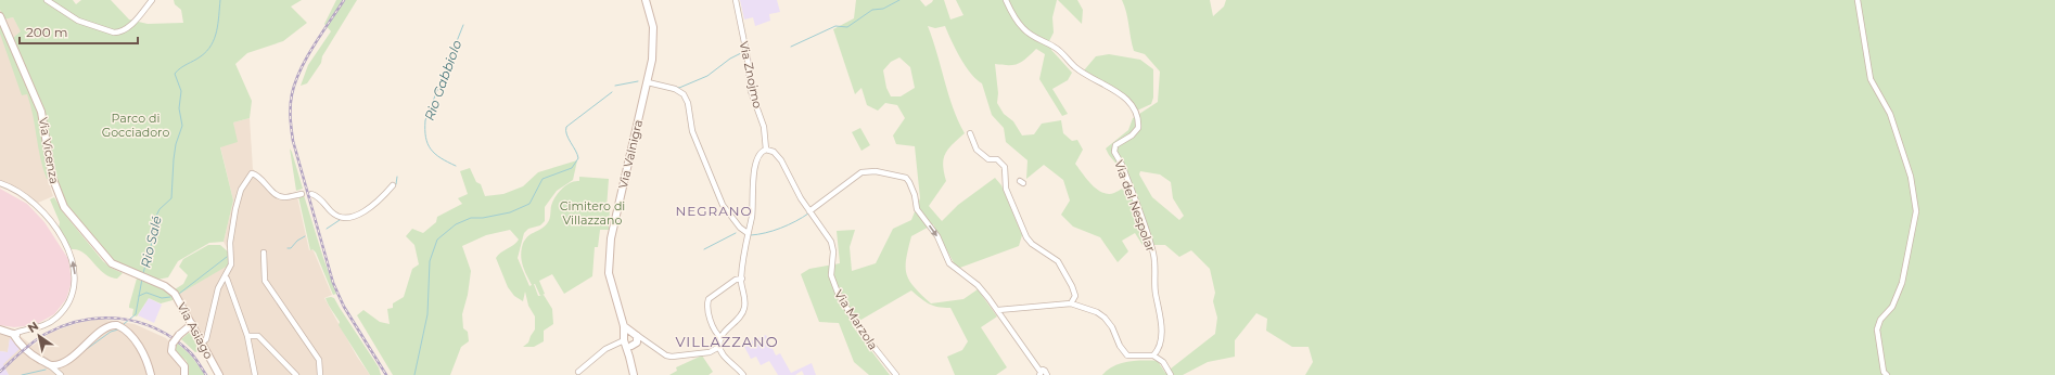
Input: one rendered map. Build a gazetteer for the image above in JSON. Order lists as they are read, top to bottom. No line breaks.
{"streets":{"main road":["Via Vicenza","Via Valnigra","Via Asiago"],"street":["Via Znojmo","Via del Nespolar","Via Marzola"]},"crossings":[["Via Znojmo","Via Marzola"],["Via Vicenza","Via Asiago"]],"districts":["NEGRANO","VILLAZZANO"],"water":["Rio Gabbiolo","Rio Salé"],"parks":["Parco di Gocciadoro","Cimitero di Villazzano"],"scale_bar":"200 m","north":"top left"}
